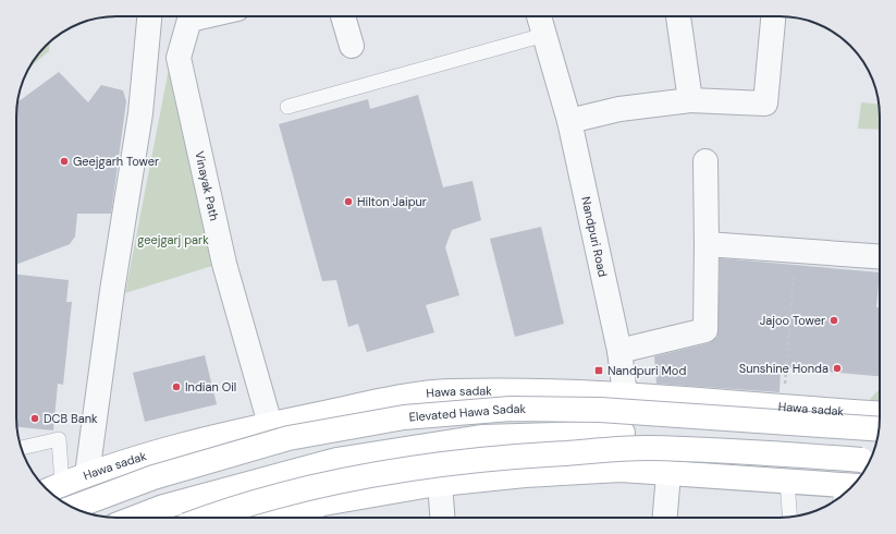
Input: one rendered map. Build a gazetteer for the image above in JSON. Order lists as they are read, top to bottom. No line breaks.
{"streets":{"main road":["Hawa sadak","Elevated Hawa Sadak"],"street":["Vinayak Path","Nandpuri Road"]},"crossings":[["Vinayak Path","Hawa sadak"],["Nandpuri Road","Hawa sadak"]],"parks":["geejgarj park"],"places":{"other":["Geejgarh Tower","Hilton Jaipur","Jajoo Tower","Sunshine Honda","Indian Oil","DCB Bank"],"transit":["Nandpuri Mod"]}}
